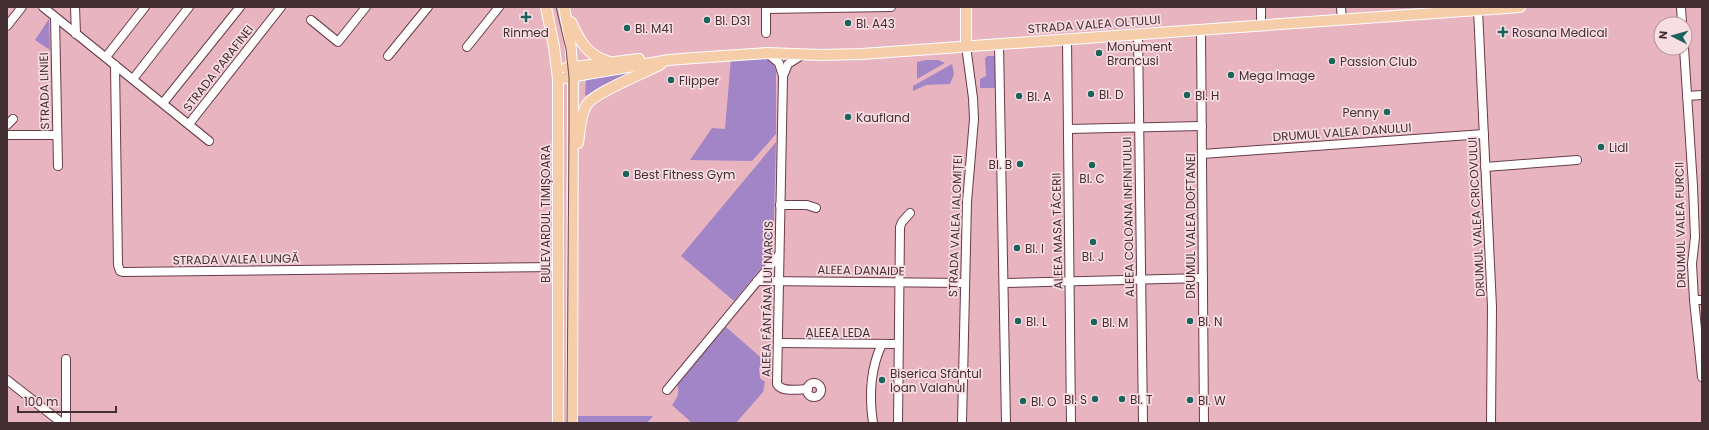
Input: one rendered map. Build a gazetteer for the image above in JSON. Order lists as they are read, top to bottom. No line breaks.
{"streets":{"main road":["STRADA VALEA OLTULUI","BULEVARDUL TIMIȘOARA","STRADA VALEA IALOMIȚEI"],"street":["STRADA PARAFINEI","STRADA LINIEI","DRUMUL VALEA DANULUI","ALEEA COLOANA INFINITULUI","DRUMUL VALEA CRICOVULUI","DRUMUL VALEA FURCII","DRUMUL VALEA DOFTANEI","ALEEA MASA TĂCERII","STRADA VALEA LUNGĂ","ALEEA DANAIDE","ALEEA FÂNTÂNA LUI NARCIS","ALEEA LEDA"]},"crossings":[["STRADA VALEA OLTULUI","BULEVARDUL TIMIȘOARA"],["STRADA VALEA OLTULUI","ALEEA COLOANA INFINITULUI"],["STRADA VALEA OLTULUI","DRUMUL VALEA CRICOVULUI"],["STRADA VALEA OLTULUI","STRADA VALEA IALOMIȚEI"],["STRADA VALEA OLTULUI","DRUMUL VALEA DOFTANEI"],["STRADA VALEA OLTULUI","ALEEA MASA TĂCERII"],["STRADA VALEA OLTULUI","ALEEA FÂNTÂNA LUI NARCIS"],["DRUMUL VALEA DANULUI","DRUMUL VALEA CRICOVULUI"],["DRUMUL VALEA DANULUI","DRUMUL VALEA DOFTANEI"],["BULEVARDUL TIMIȘOARA","STRADA VALEA LUNGĂ"],["STRADA VALEA IALOMIȚEI","ALEEA DANAIDE"],["ALEEA DANAIDE","ALEEA FÂNTÂNA LUI NARCIS"],["ALEEA FÂNTÂNA LUI NARCIS","ALEEA LEDA"]],"places":{"health":["Rinmed","Rosana Medical"],"other":["Bl. D31","Bl. A43","Bl. M41","Monument Brancusi","Passion Club","Mega Image","Flipper","Bl. D","Bl. H","Bl. A","Penny","Kaufland","Lidl","Bl. B","Bl. C","Best Fitness Gym","Bl. J","Bl. I","Bl. L","Bl. N","Bl. M","Biserica Sfântul Ioan Valahul","Bl. S","Bl. T","Bl. W","Bl. O"]},"scale_bar":"100 m","north":"left"}
